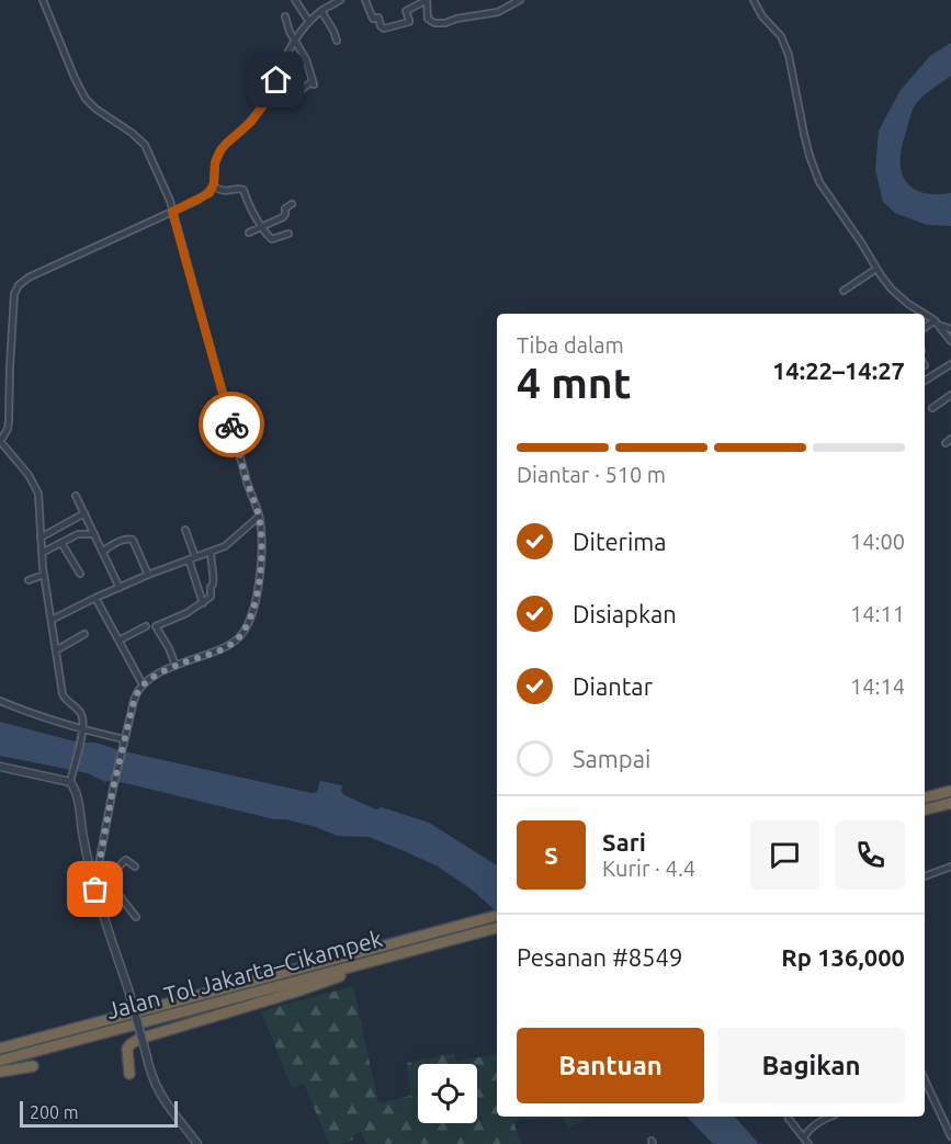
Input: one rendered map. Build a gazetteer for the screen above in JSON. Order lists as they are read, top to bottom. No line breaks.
{"streets":{"highway":["Jalan Tol Jakarta–Cikampek"]},"scale_bar":"200 m","page":{"heading":["4 mnt","Tiba dalam","14:22–14:27"],"panel":["Sari","Kurir · 4.4","Pesanan #8549","Rp 136,000"],"bar":"Diantar · 510 m","list":[["Diterima","14:00"],["Disiapkan","14:11"],["Diantar","14:14"],"Sampai"],"round":"S","buttons":["Bantuan","Bagikan"],"scale":"200 m"}}
